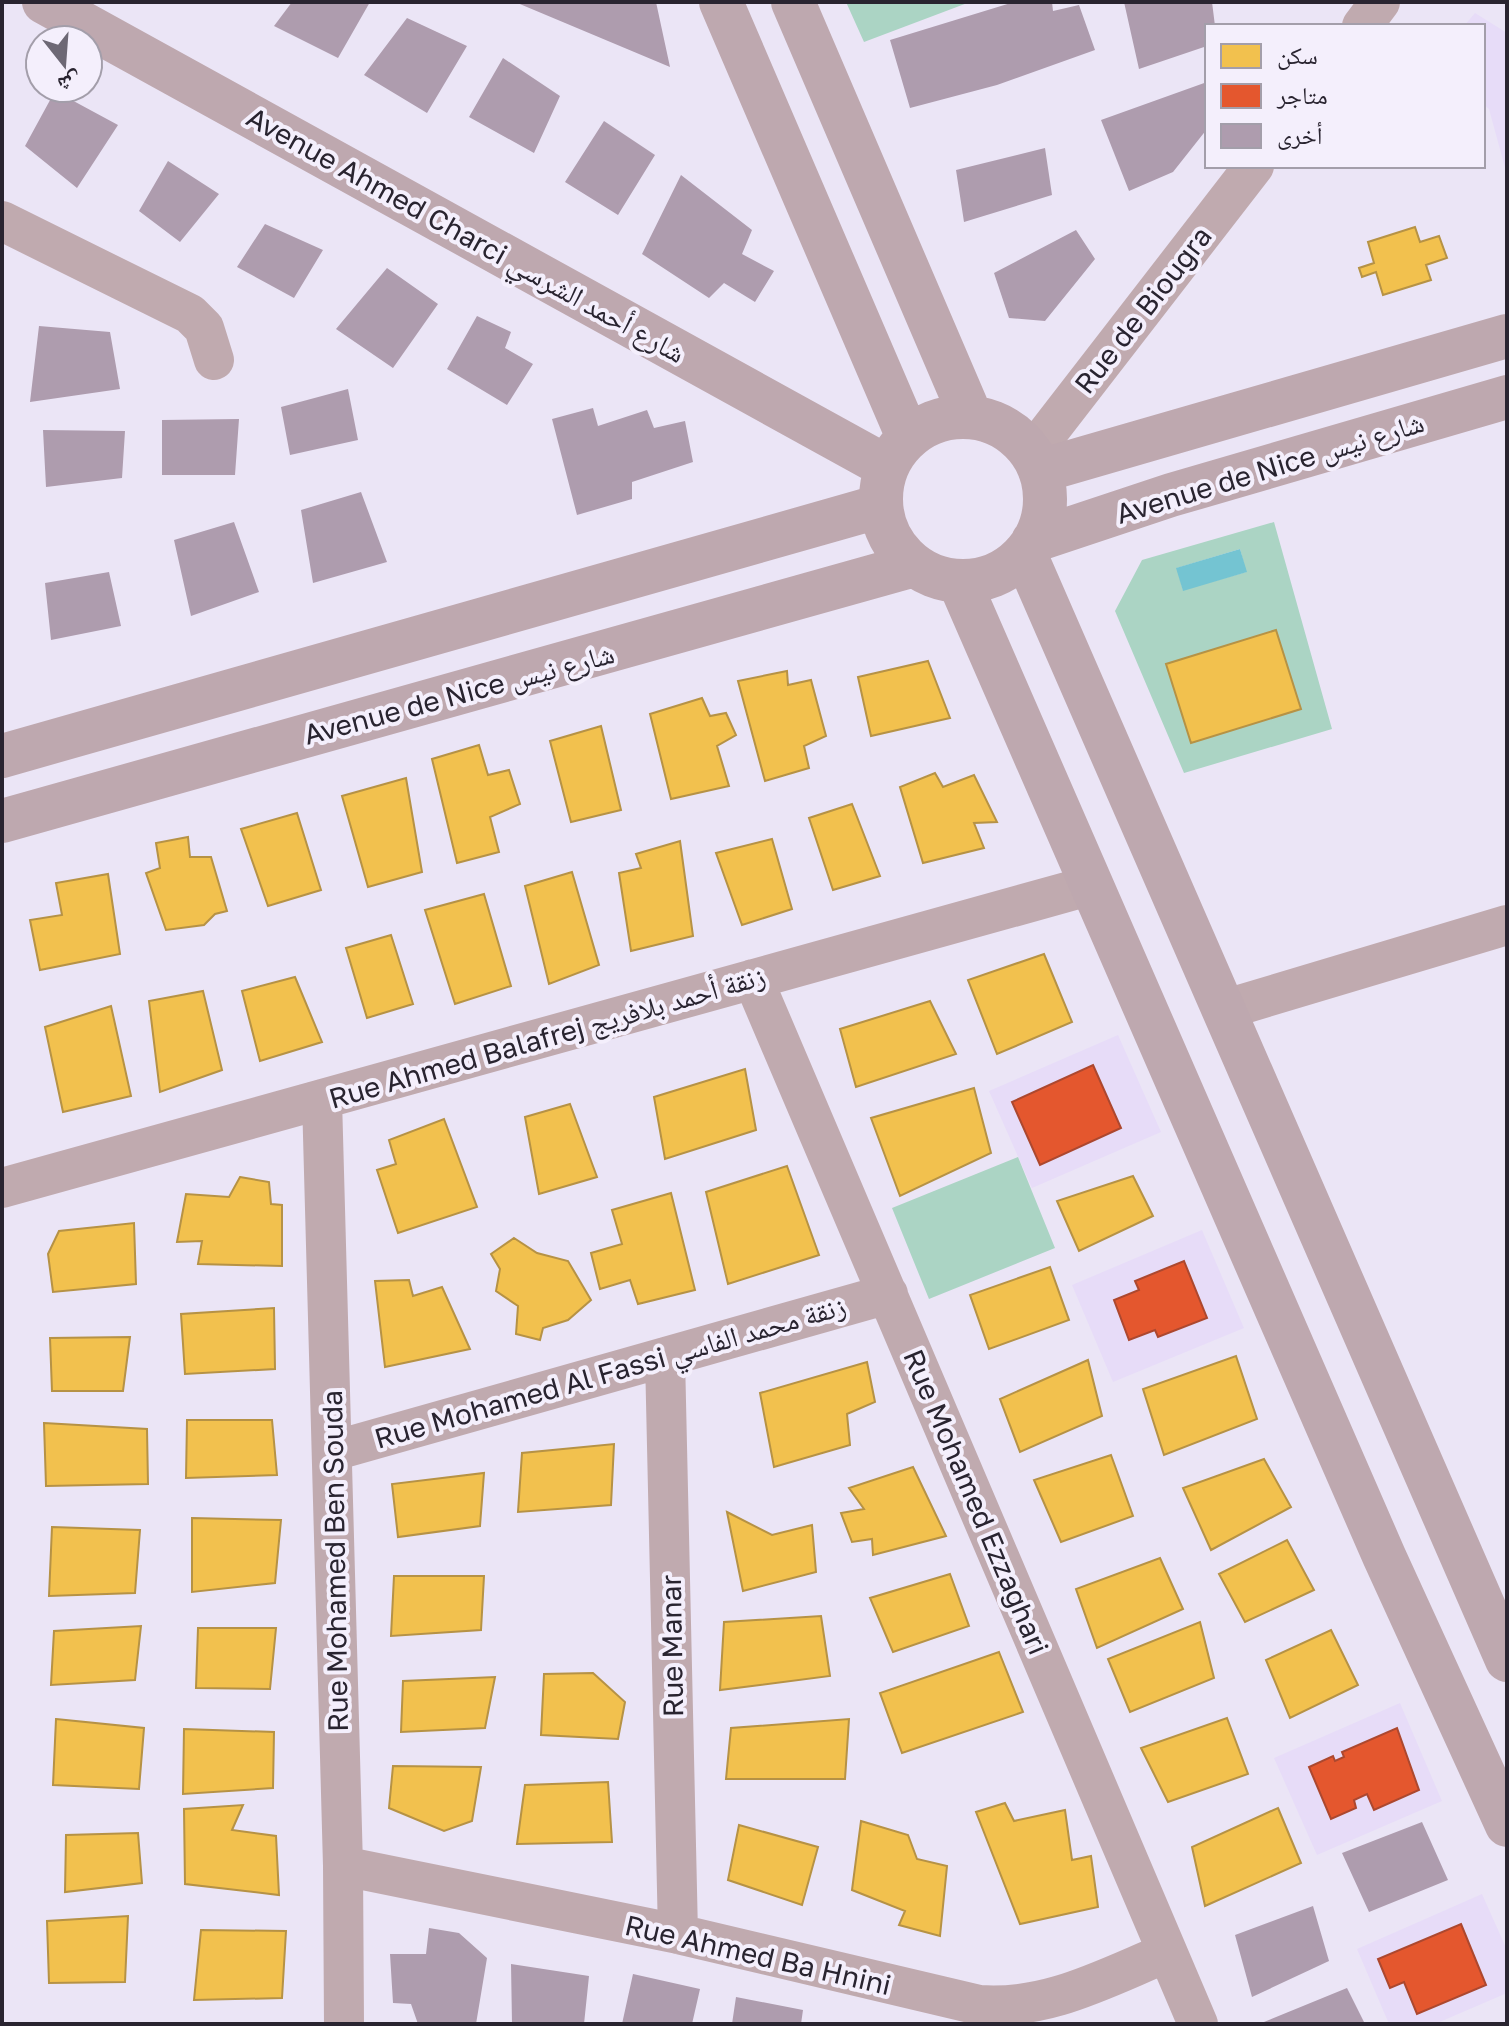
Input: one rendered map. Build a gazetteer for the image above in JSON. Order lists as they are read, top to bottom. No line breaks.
{"streets":{"main road":["Avenue Ahmed Charci شارع أحمد الشرسي","Avenue de Nice شارع نيس"],"street":["Rue de Biougra","Rue Ahmed Balafrej زنقة أحمد بلافريج","Rue Mohamed Al Fassi زنقة محمد الفاسي","Rue Mohamed Ezzaghari","Rue Mohamed Ben Souda","Rue Manar","Rue Ahmed Ba Hnini"]},"crossings":[["Avenue Ahmed Charci شارع أحمد الشرسي","Rue de Biougra"],["Avenue Ahmed Charci شارع أحمد الشرسي","Avenue de Nice شارع نيس"],["Rue de Biougra","Avenue de Nice شارع نيس"],["Rue Ahmed Balafrej زنقة أحمد بلافريج","Rue Mohamed Ezzaghari"],["Rue Ahmed Balafrej زنقة أحمد بلافريج","Rue Mohamed Ben Souda"],["Rue Mohamed Al Fassi زنقة محمد الفاسي","Rue Mohamed Ezzaghari"],["Rue Mohamed Al Fassi زنقة محمد الفاسي","Rue Mohamed Ben Souda"],["Rue Mohamed Al Fassi زنقة محمد الفاسي","Rue Manar"],["Rue Mohamed Ezzaghari","Rue Ahmed Ba Hnini"],["Rue Mohamed Ben Souda","Rue Ahmed Ba Hnini"],["Rue Manar","Rue Ahmed Ba Hnini"]],"legend":["سكن","متاجر","أخرى"],"north":"bottom"}
